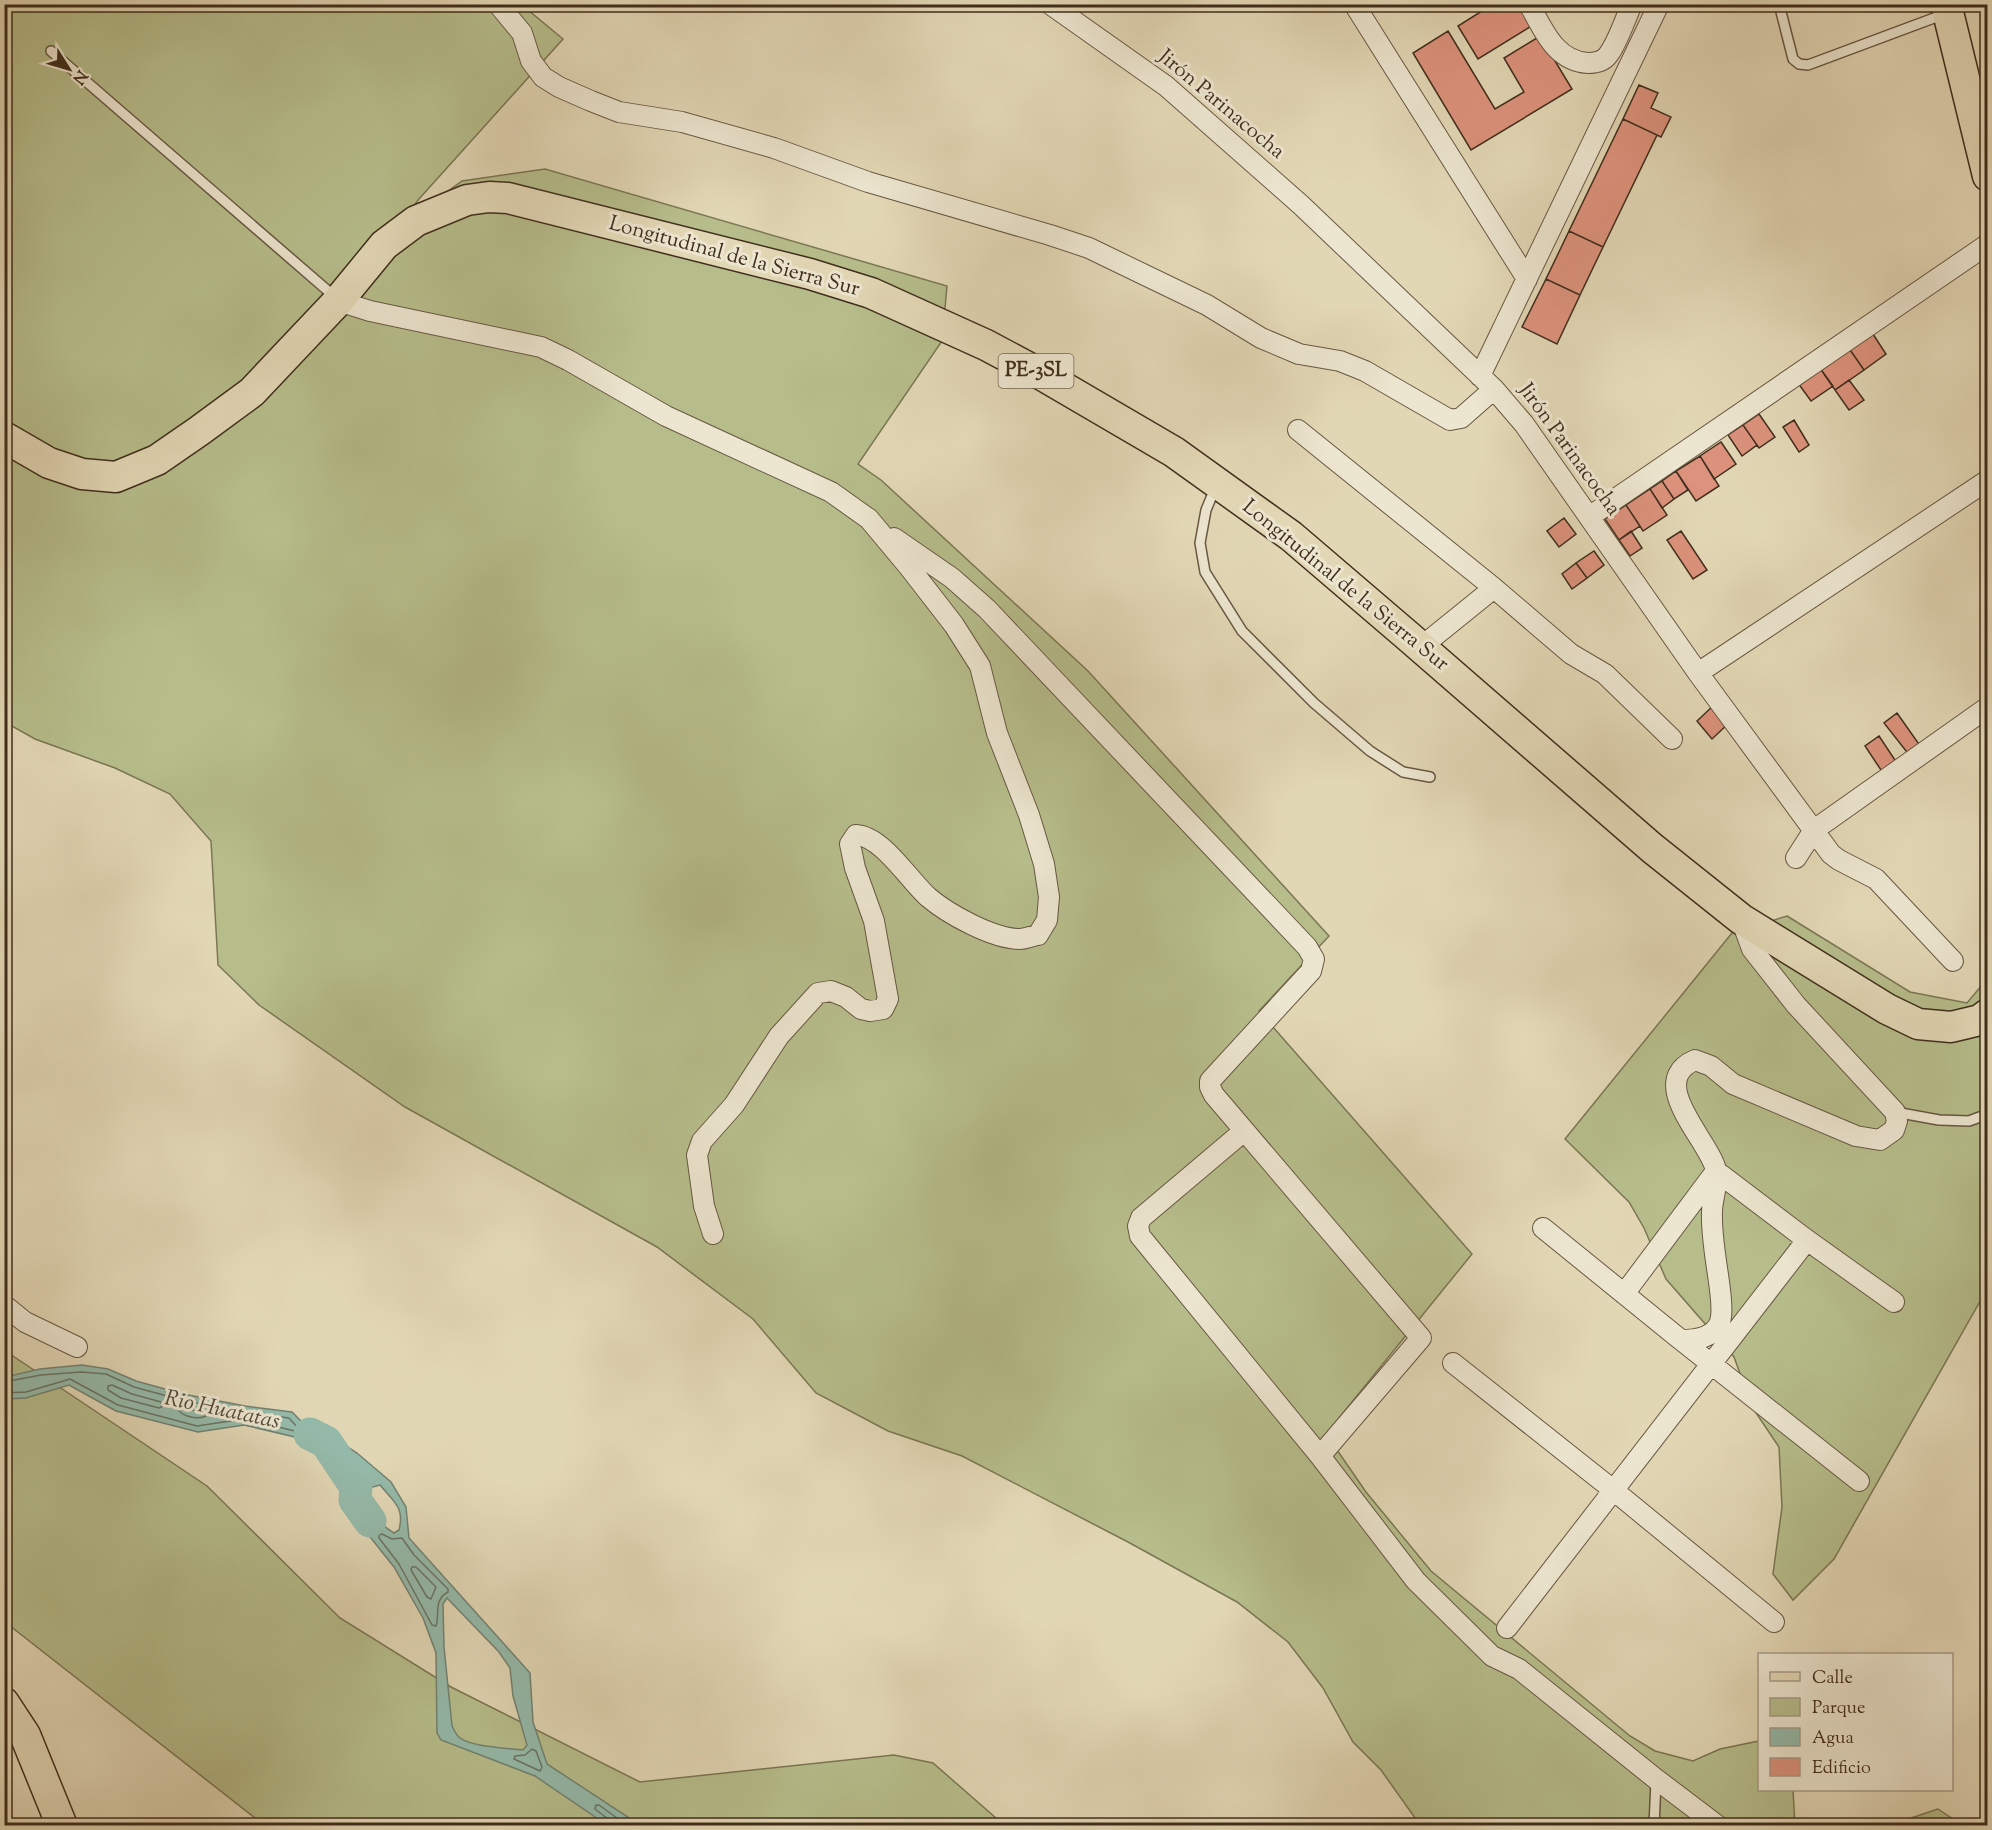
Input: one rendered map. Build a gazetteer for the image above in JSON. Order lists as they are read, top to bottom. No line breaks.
{"streets":{"main road":["Longitudinal de la Sierra Sur","PE-3SL"],"street":["Jirón Parinacocha"]},"water":["Rio Huatatas"],"legend":["Calle","Parque","Agua","Edificio"],"north":"bottom right"}
